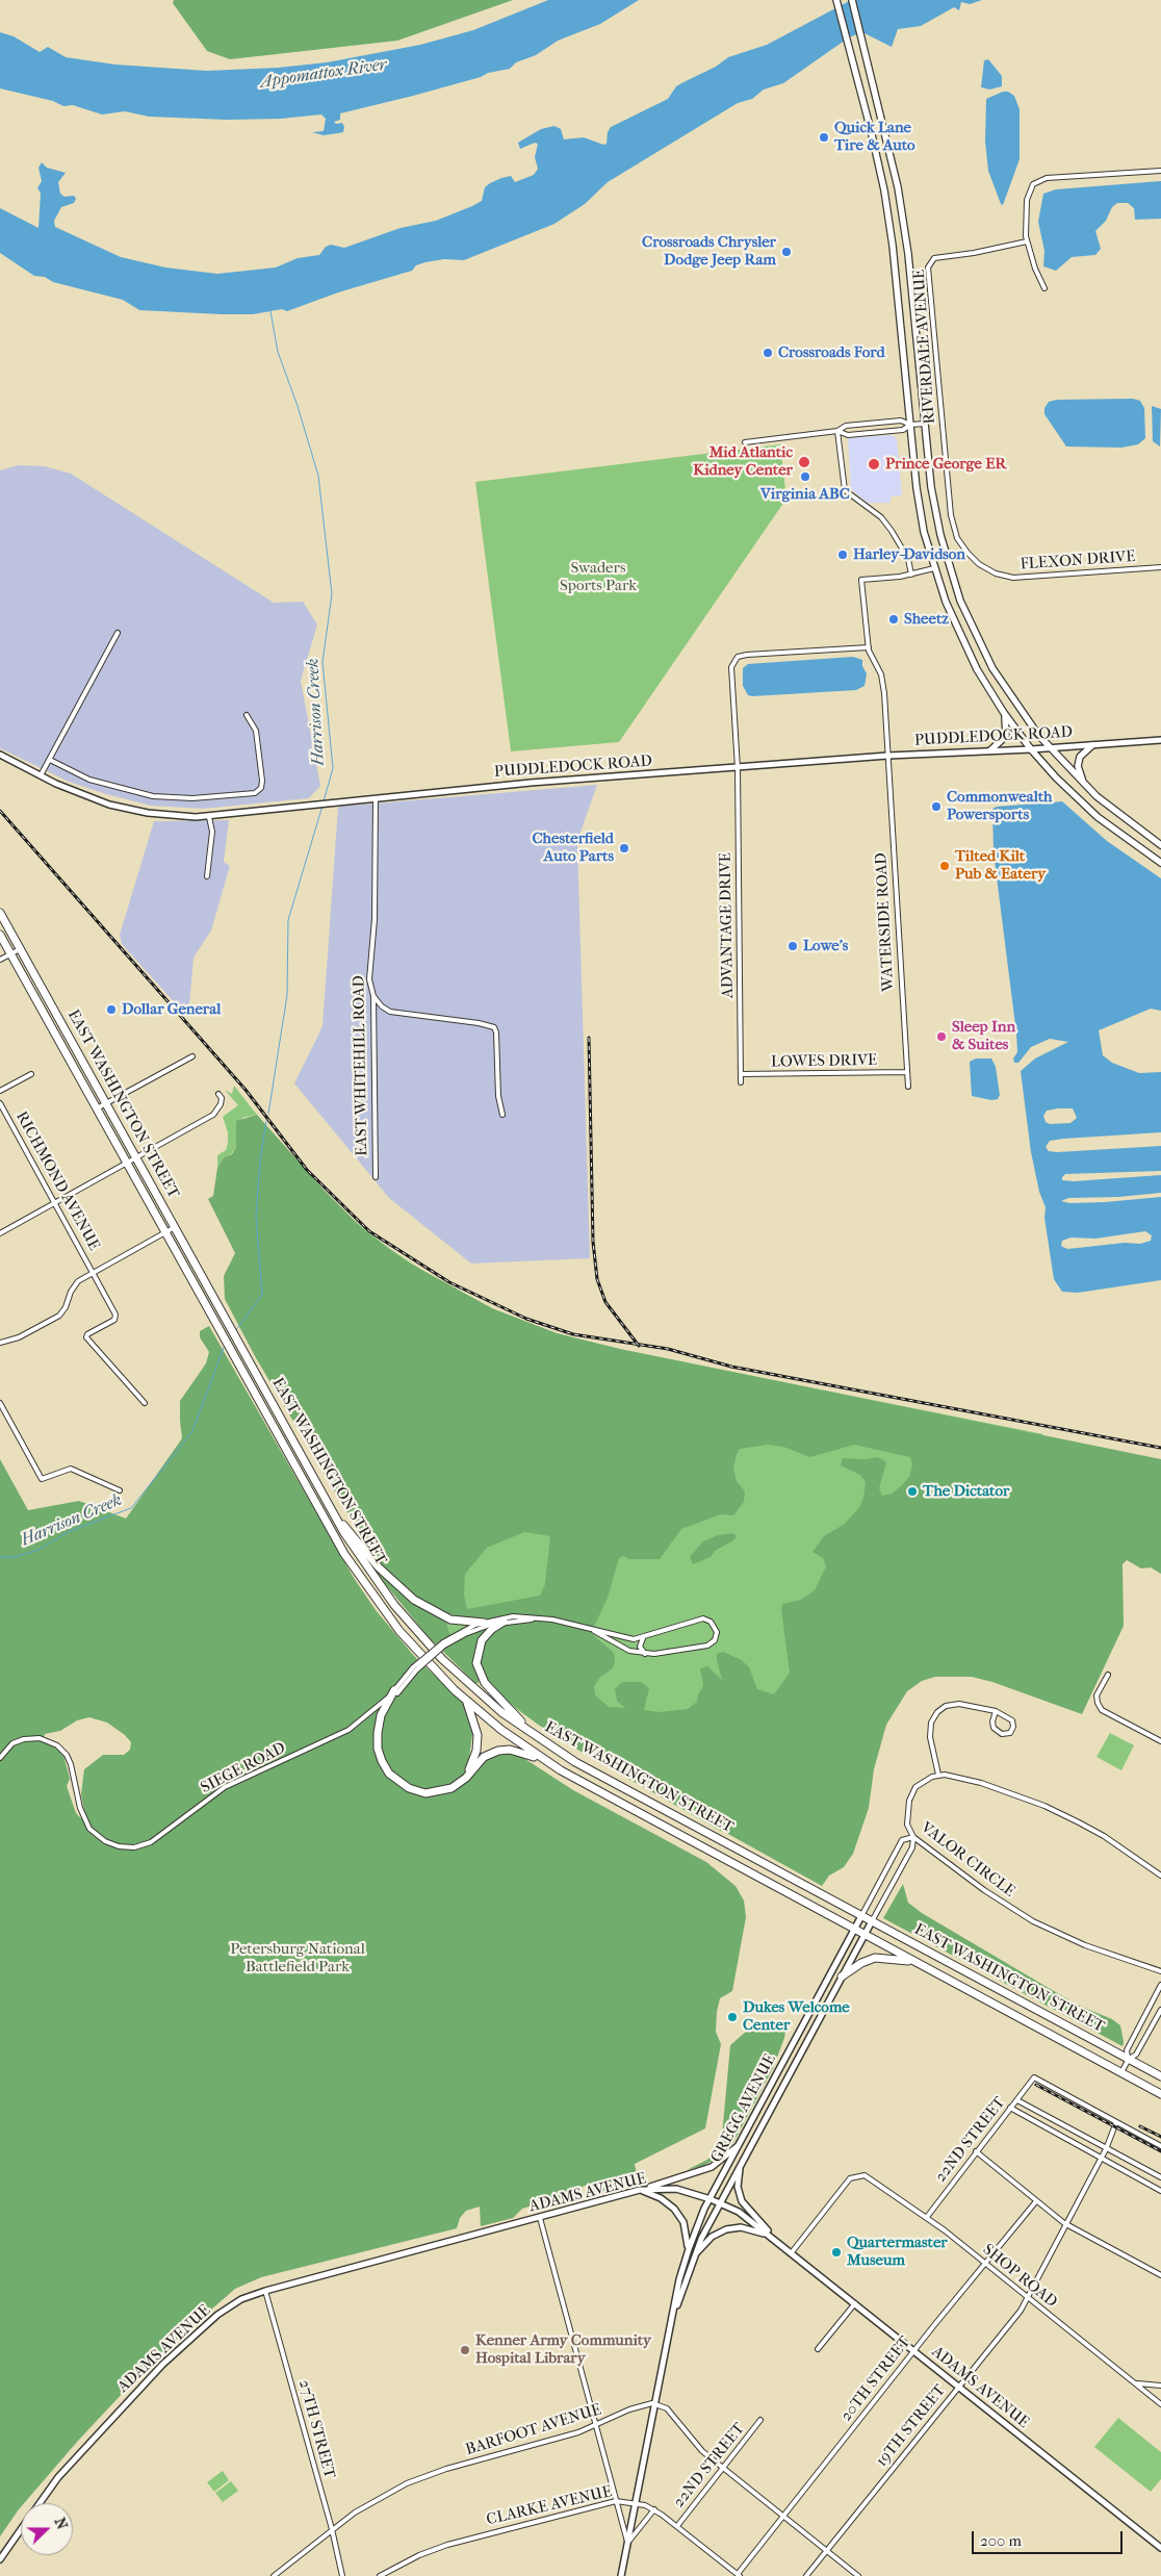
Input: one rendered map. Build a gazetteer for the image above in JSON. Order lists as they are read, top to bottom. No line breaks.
{"streets":{"highway":["EAST WASHINGTON STREET"],"street":["RIVERDALE AVENUE","FLEXON DRIVE","PUDDLEDOCK ROAD","WATERSIDE ROAD","ADVANTAGE DRIVE","LOWES DRIVE","EAST WHITEHILL ROAD","RICHMOND AVENUE","SIEGE ROAD","VALOR CIRCLE","GREGG AVENUE","22ND STREET","ADAMS AVENUE","SHOP ROAD","20TH STREET","19TH STREET","27TH STREET","BARFOOT AVENUE","CLARKE AVENUE"]},"crossings":[["RIVERDALE AVENUE","FLEXON DRIVE"],["PUDDLEDOCK ROAD","WATERSIDE ROAD"],["PUDDLEDOCK ROAD","ADVANTAGE DRIVE"],["PUDDLEDOCK ROAD","EAST WHITEHILL ROAD"],["WATERSIDE ROAD","ADVANTAGE DRIVE"],["WATERSIDE ROAD","LOWES DRIVE"],["ADVANTAGE DRIVE","LOWES DRIVE"],["EAST WASHINGTON STREET","GREGG AVENUE"],["GREGG AVENUE","ADAMS AVENUE"],["GREGG AVENUE","BARFOOT AVENUE"],["GREGG AVENUE","CLARKE AVENUE"],["22ND STREET","SHOP ROAD"],["22ND STREET","19TH STREET"],["22ND STREET","CLARKE AVENUE"],["ADAMS AVENUE","SHOP ROAD"],["ADAMS AVENUE","20TH STREET"],["ADAMS AVENUE","19TH STREET"],["ADAMS AVENUE","27TH STREET"],["SHOP ROAD","20TH STREET"],["SHOP ROAD","19TH STREET"],["20TH STREET","CLARKE AVENUE"],["27TH STREET","BARFOOT AVENUE"]],"water":["Appomattox River","Harrison Creek"],"parks":["Swaders Sports Park","Petersburg National Battlefield Park"],"places":["Quick Lane Tire & Auto","Crossroads Chrysler Dodge Jeep Ram","Crossroads Ford","Mid Atlantic Kidney Center","Prince George ER","Virginia ABC","Harley-Davidson","Sheetz","Commonwealth Powersports","Chesterfield Auto Parts","Tilted Kilt Pub & Eatery","Lowe's","Dollar General","Sleep Inn & Suites","The Dictator","Dukes Welcome Center","Quartermaster Museum","Kenner Army Community Hospital Library"],"scale_bar":"200 m","north":"right"}
